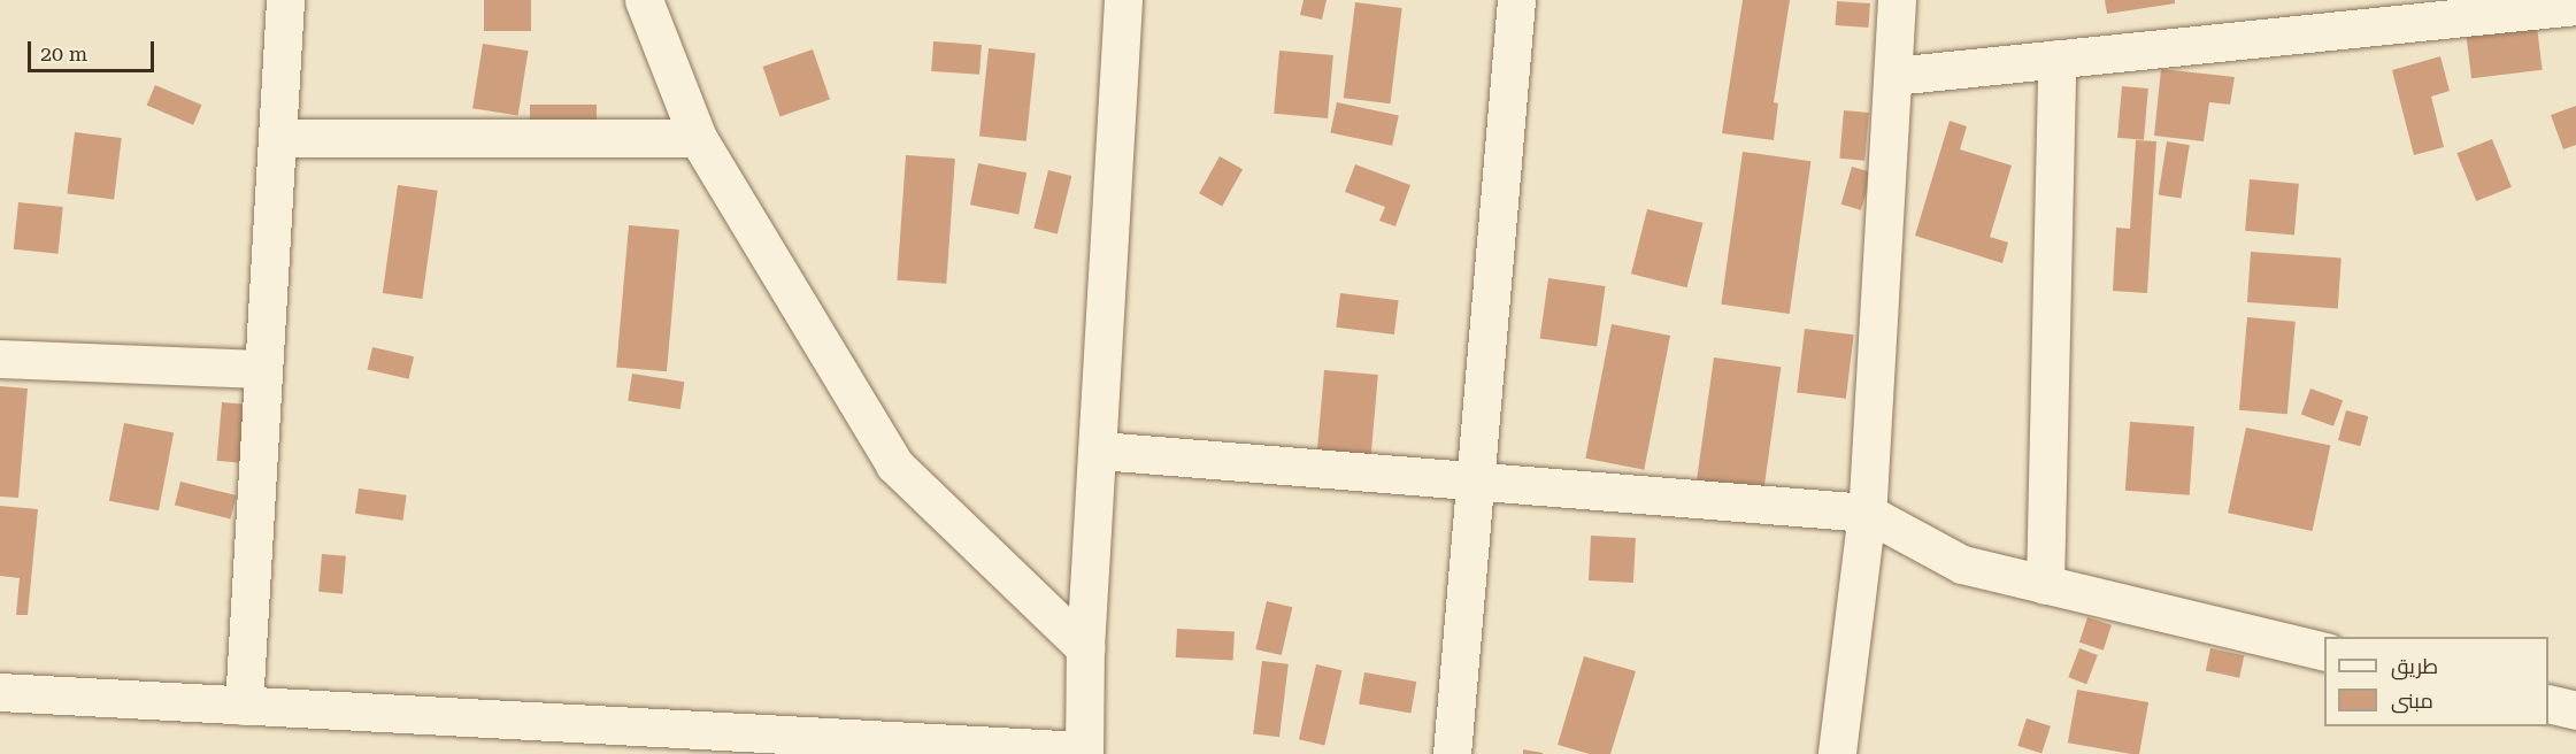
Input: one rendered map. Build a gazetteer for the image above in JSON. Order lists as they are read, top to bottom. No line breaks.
{"legend":["طريق","مبنى"],"scale_bar":"20 m"}
